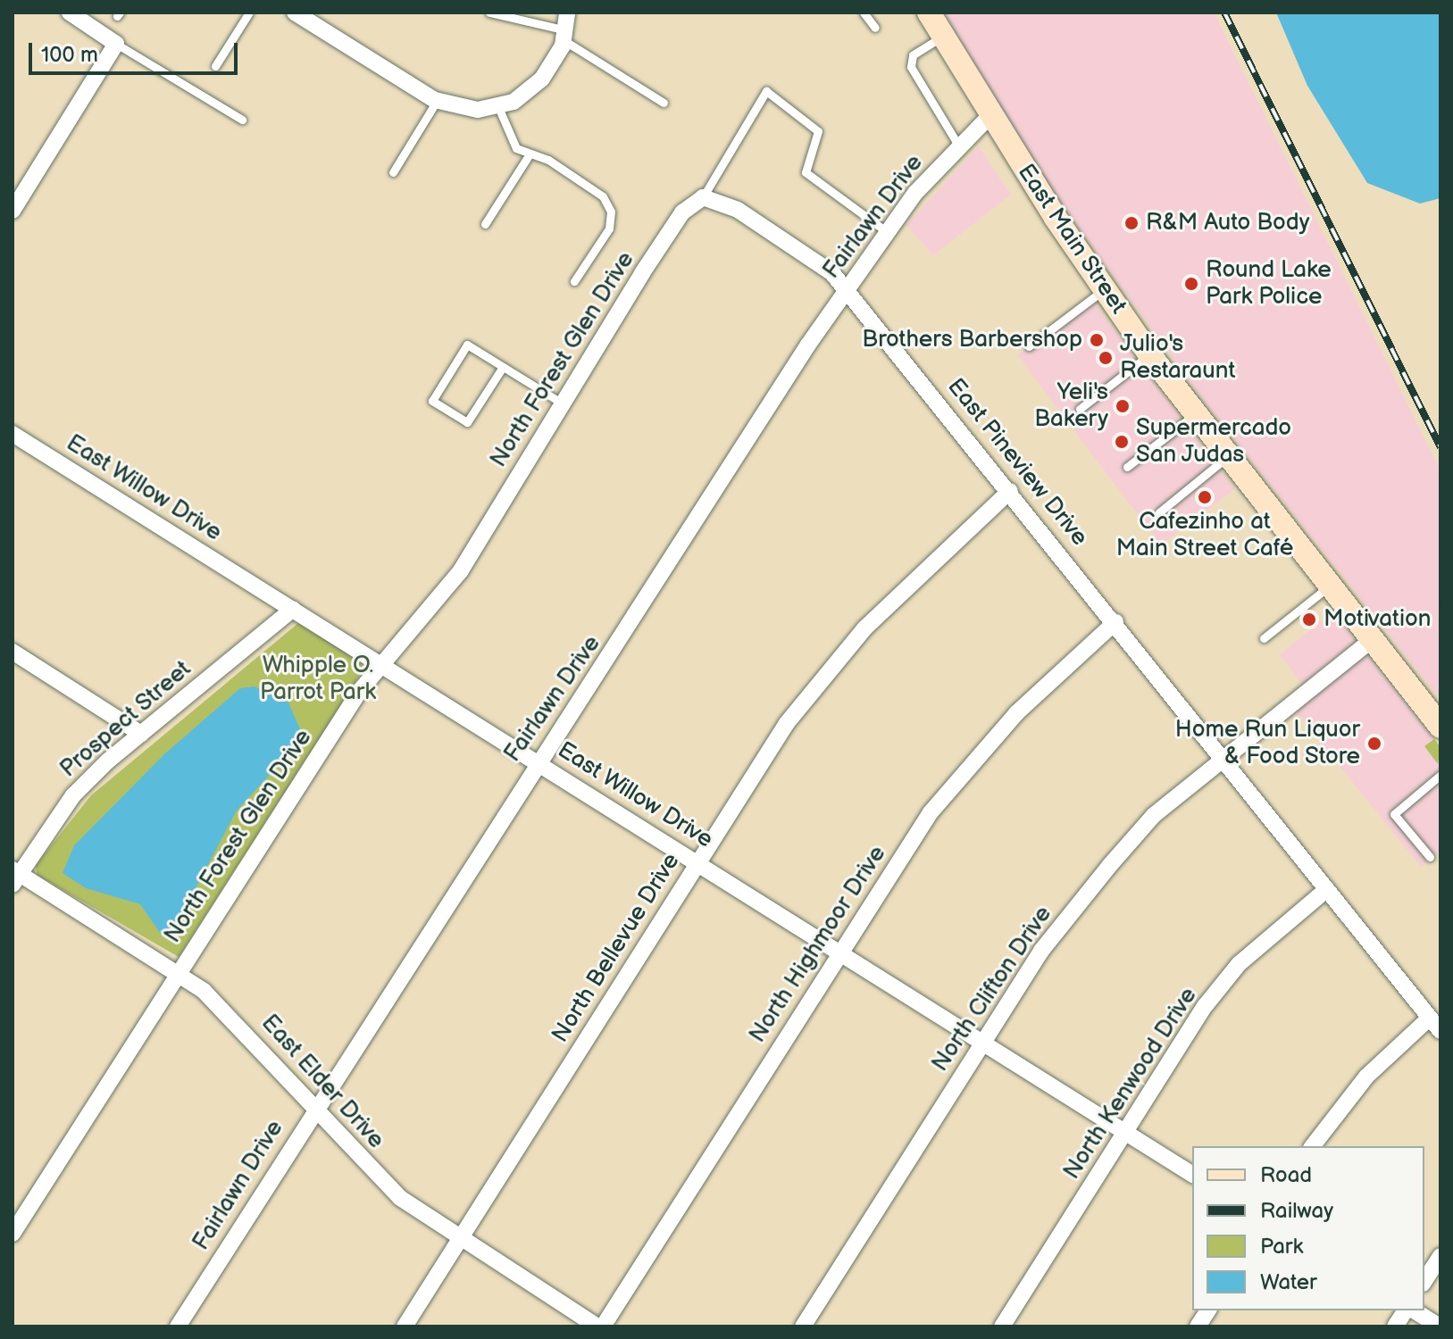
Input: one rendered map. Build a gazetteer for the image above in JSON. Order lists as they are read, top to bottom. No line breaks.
{"streets":{"main road":["East Main Street"],"street":["Fairlawn Drive","North Forest Glen Drive","East Pineview Drive","East Willow Drive","Prospect Street","North Highmoor Drive","North Bellevue Drive","North Clifton Drive","East Elder Drive","North Kenwood Drive"]},"crossings":[["Fairlawn Drive","East Main Street"],["Fairlawn Drive","East Pineview Drive"],["Fairlawn Drive","East Willow Drive"],["Fairlawn Drive","East Elder Drive"],["East Main Street","North Clifton Drive"],["North Forest Glen Drive","East Pineview Drive"],["North Forest Glen Drive","East Willow Drive"],["North Forest Glen Drive","East Elder Drive"],["East Pineview Drive","North Highmoor Drive"],["East Pineview Drive","North Bellevue Drive"],["East Pineview Drive","North Clifton Drive"],["East Pineview Drive","North Kenwood Drive"],["East Willow Drive","Prospect Street"],["East Willow Drive","North Highmoor Drive"],["East Willow Drive","North Bellevue Drive"],["East Willow Drive","North Clifton Drive"],["East Willow Drive","North Kenwood Drive"],["Prospect Street","East Elder Drive"],["North Highmoor Drive","East Elder Drive"],["North Bellevue Drive","East Elder Drive"]],"parks":["Whipple O. Parrot Park"],"places":["R&M Auto Body","Round Lake Park Police","Brothers Barbershop","Julio's Restaraunt","Yeli's Bakery","Supermercado San Judas","Cafezinho at Main Street Café","Motivation","Home Run Liquor & Food Store"],"legend":["Road","Railway","Park","Water"],"scale_bar":"100 m"}
